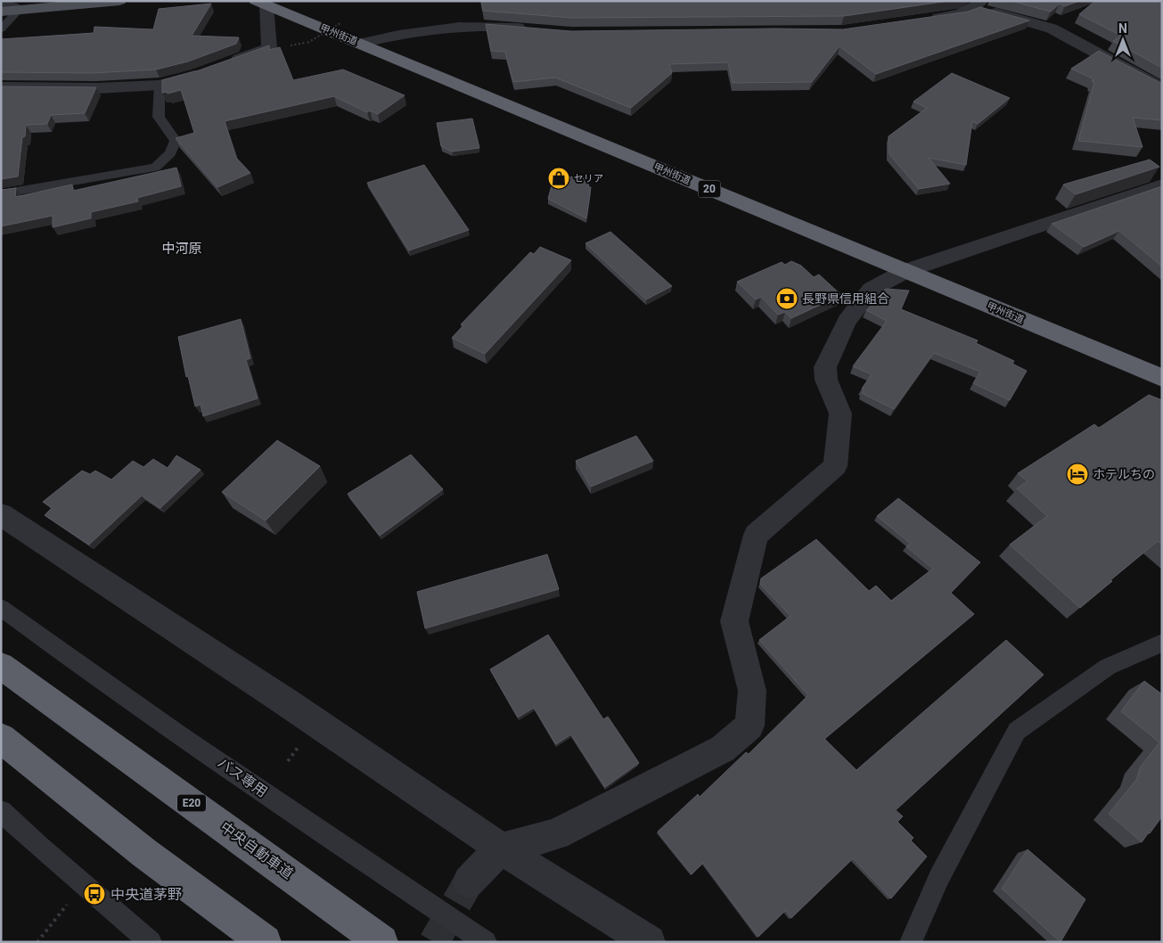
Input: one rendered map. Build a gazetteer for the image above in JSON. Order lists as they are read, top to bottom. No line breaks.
{"streets":{"highway":["甲州街道","20","E20","中央自動車道"],"lane":["バス専用"]},"districts":["中河原"],"places":{"shop":["セリア"],"bank":["長野県信用組合"],"hotel":["ホテルちの"],"bus stop":["中央道茅野"]},"north":"top"}
